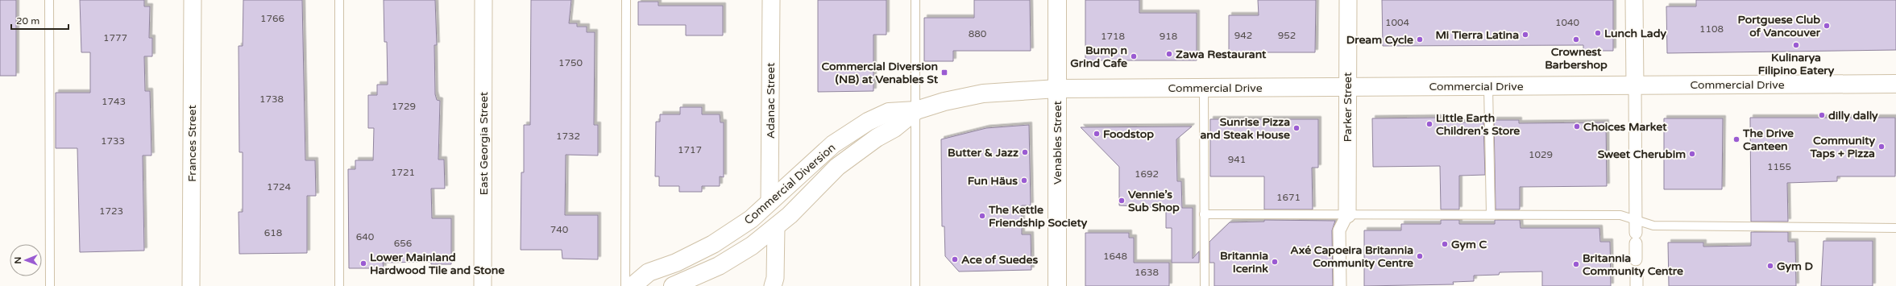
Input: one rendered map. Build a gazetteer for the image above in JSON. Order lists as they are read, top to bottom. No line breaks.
{"streets":{"street":["Commercial Drive","Adanac Street","Parker Street","Venables Street","Frances Street","East Georgia Street","Commercial Diversion"]},"crossings":[["Commercial Drive","Parker Street"],["Commercial Drive","Venables Street"],["Commercial Drive","Commercial Diversion"],["Adanac Street","Commercial Diversion"],["Venables Street","Commercial Diversion"]],"places":{"other":["Portguese Club of Vancouver","Lunch Lady","Mi Tierra Latina","Dream Cycle","Crownest Barbershop","Kulinarya Filipino Eatery","Zawa Restaurant","Bump n Grind Cafe","dilly dally","Little Earth Children's Store","Choices Market","Sunrise Pizza and Steak House","Foodstop","The Drive Canteen","Community Taps + Pizza","Butter & Jazz","Sweet Cherubim","Fun Häus","Vennie’s Sub Shop","The Kettle Friendship Society","Gym C","Axé Capoeira Britannia Community Centre","Ace of Suedes","Britannia Icerink","Lower Mainland Hardwood Tile and Stone","Britannia Community Centre","Gym D"],"transit":["Commercial Diversion (NB) at Venables St"]},"house_numbers":["1766","1004","1040","1108","880","942","952","1718","918","1777","1750","1738","1743","1729","1732","1733","1717","1029","941","1155","1721","1692","1724","1671","1723","740","618","640","656","1648","1638"],"scale_bar":"20 m","north":"left"}
